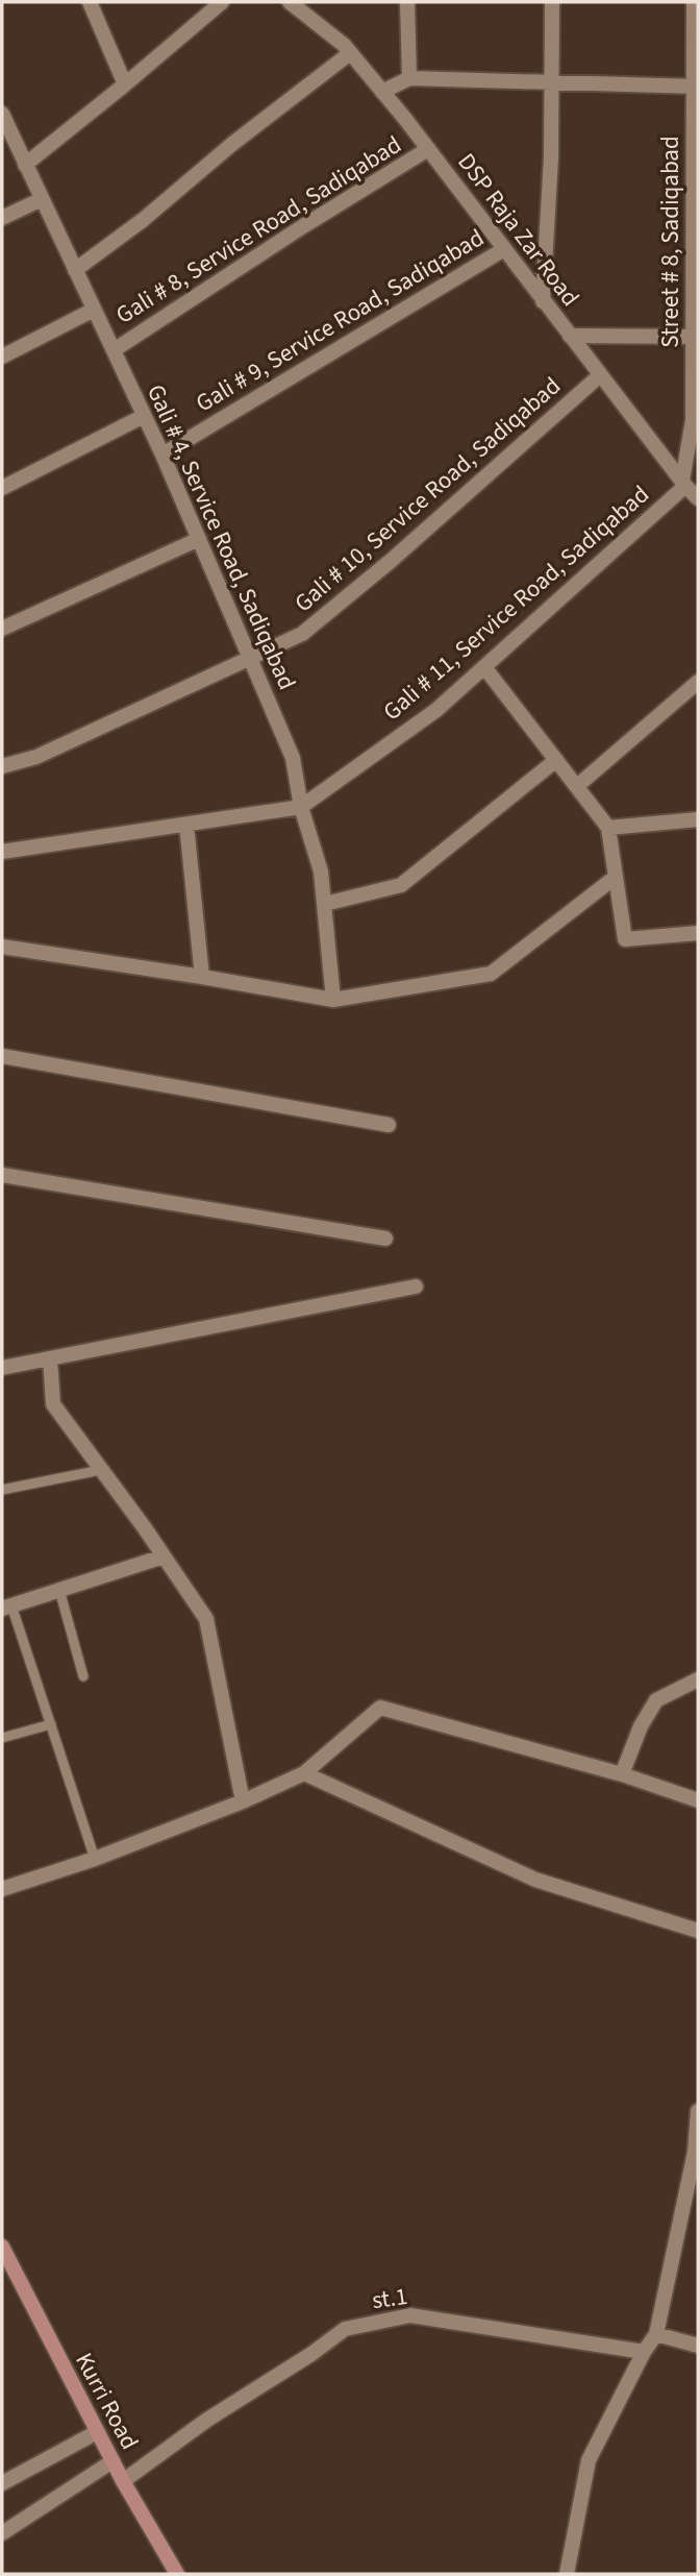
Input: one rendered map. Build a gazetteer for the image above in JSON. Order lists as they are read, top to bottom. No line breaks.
{"streets":{"main road":["Kurri Road"],"street":["Gali # 8, Service Road, Sadiqabad","DSP Raja Zar Road","Street # 8, Sadiqabad","Gali # 9, Service Road, Sadiqabad","Gali # 10, Service Road, Sadiqabad","Gali # 4, Service Road, Sadiqabad","Gali # 11, Service Road, Sadiqabad","st.1"]},"crossings":[["Gali # 8, Service Road, Sadiqabad","DSP Raja Zar Road"],["Gali # 8, Service Road, Sadiqabad","Gali # 4, Service Road, Sadiqabad"],["DSP Raja Zar Road","Street # 8, Sadiqabad"],["DSP Raja Zar Road","Gali # 9, Service Road, Sadiqabad"],["DSP Raja Zar Road","Gali # 10, Service Road, Sadiqabad"],["DSP Raja Zar Road","Gali # 11, Service Road, Sadiqabad"],["Street # 8, Sadiqabad","Gali # 11, Service Road, Sadiqabad"],["Gali # 9, Service Road, Sadiqabad","Gali # 4, Service Road, Sadiqabad"],["Gali # 10, Service Road, Sadiqabad","Gali # 4, Service Road, Sadiqabad"],["Gali # 4, Service Road, Sadiqabad","Gali # 11, Service Road, Sadiqabad"],["st.1","Kurri Road"]]}
